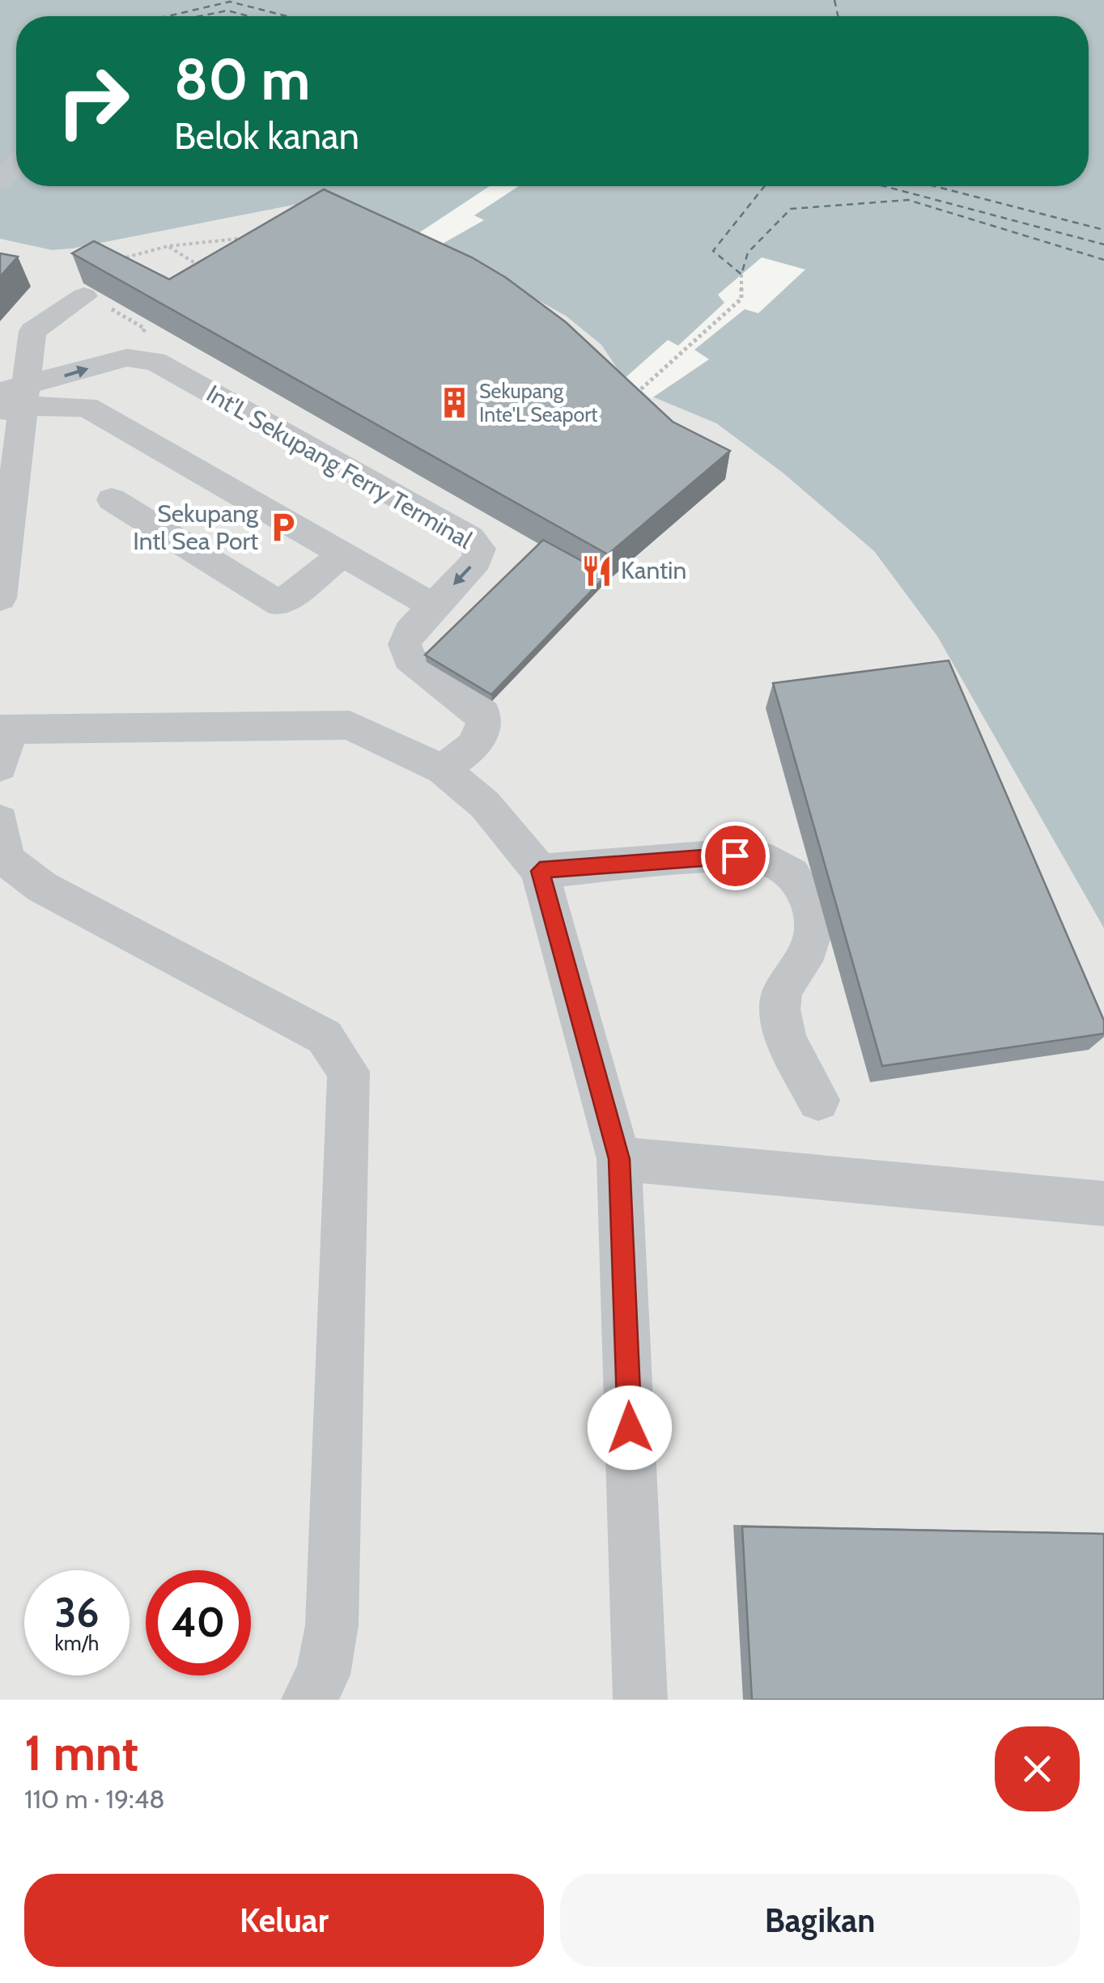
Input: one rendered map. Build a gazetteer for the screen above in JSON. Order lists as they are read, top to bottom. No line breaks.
{"streets":{"street":["Int'L Sekupang Ferry Terminal"]},"one_way":["Int'L Sekupang Ferry Terminal"],"places":{"building":["Sekupang Inte'L Seaport"],"parking":["Sekupang Intl Sea Port"],"restaurant":["Kantin"]},"page":{"turn":["80 m","Belok kanan"],"speed":"36 km/h","limit":"40","heading":["1 mnt","110 m · 19:48"],"buttons":["Keluar","Bagikan"]}}
